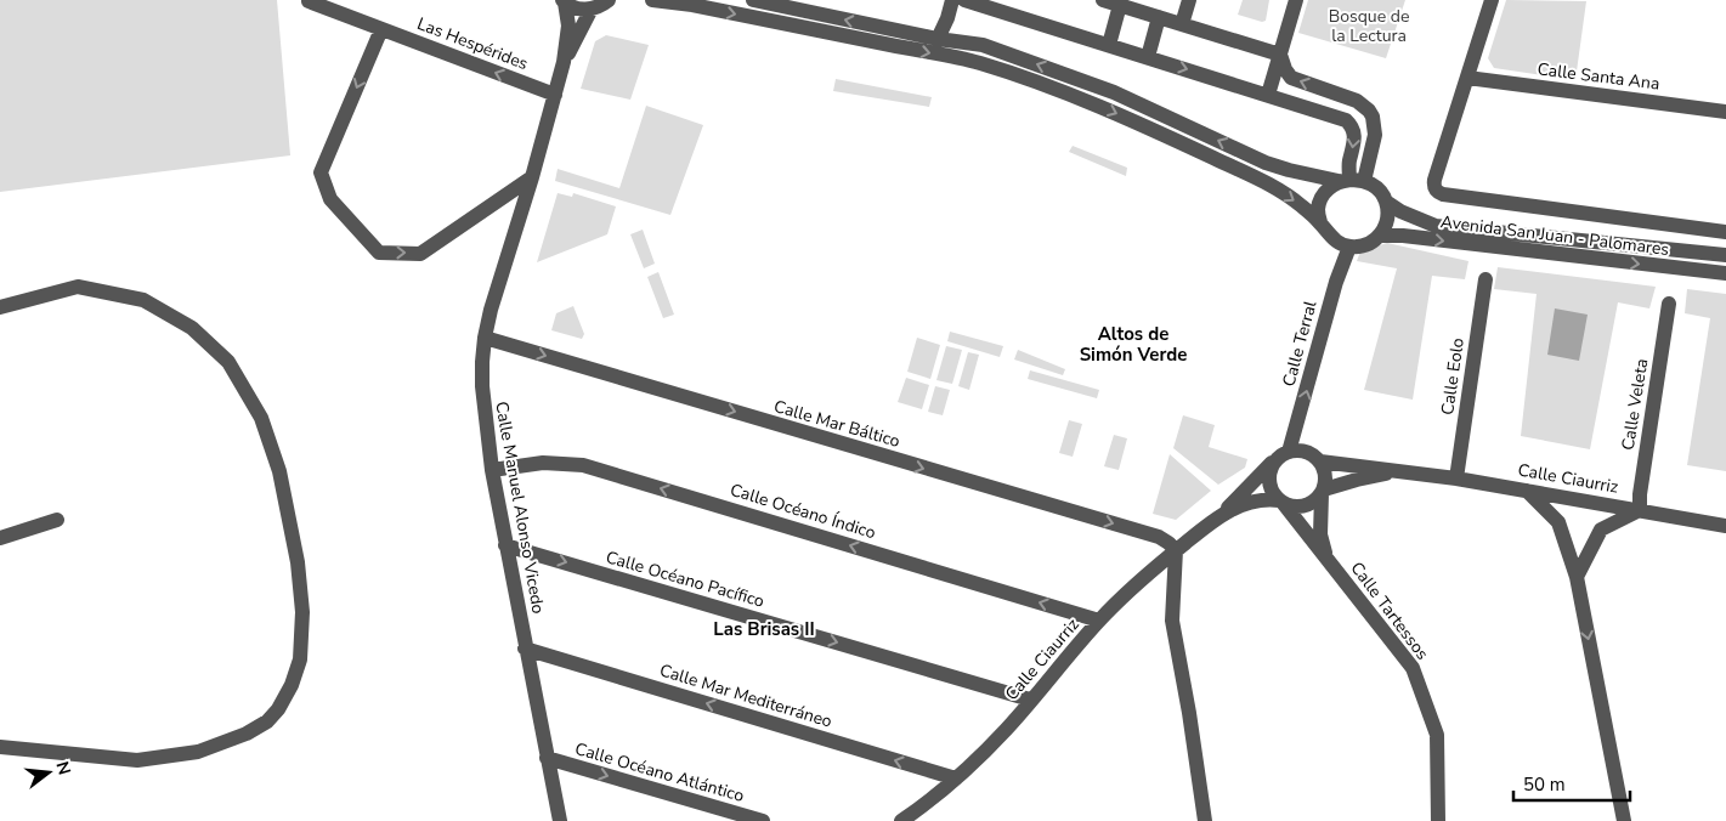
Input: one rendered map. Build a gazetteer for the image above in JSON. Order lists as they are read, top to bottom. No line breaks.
{"streets":{"street":["Las Hespérides","Calle Santa Ana","Avenida San Juan - Palomares","Calle Terral","Calle Eolo","Calle Veleta","Calle Mar Báltico","Calle Ciaurriz","Calle Manuel Alonso Vicedo","Calle Océano Índico","Calle Océano Pacífico","Calle Tartessos","Calle Mar Mediterráneo","Calle Océano Atlántico"]},"crossings":[["Las Hespérides","Calle Manuel Alonso Vicedo"],["Calle Santa Ana","Avenida San Juan - Palomares"],["Avenida San Juan - Palomares","Calle Terral"],["Calle Terral","Calle Ciaurriz"],["Calle Terral","Calle Tartessos"],["Calle Eolo","Calle Ciaurriz"],["Calle Veleta","Calle Ciaurriz"],["Calle Mar Báltico","Calle Ciaurriz"],["Calle Mar Báltico","Calle Manuel Alonso Vicedo"],["Calle Ciaurriz","Calle Océano Índico"],["Calle Ciaurriz","Calle Océano Pacífico"],["Calle Ciaurriz","Calle Tartessos"],["Calle Ciaurriz","Calle Mar Mediterráneo"],["Calle Manuel Alonso Vicedo","Calle Océano Índico"],["Calle Manuel Alonso Vicedo","Calle Océano Pacífico"],["Calle Manuel Alonso Vicedo","Calle Mar Mediterráneo"],["Calle Manuel Alonso Vicedo","Calle Océano Atlántico"]],"one_way":["Las Hespérides","Calle Terral","Calle Mar Báltico","Calle Océano Índico","Calle Océano Pacífico","Calle Mar Mediterráneo","Calle Océano Atlántico"],"districts":["Altos de Simón Verde","Las Brisas II"],"parks":["Bosque de la Lectura"],"scale_bar":"50 m","north":"right"}
